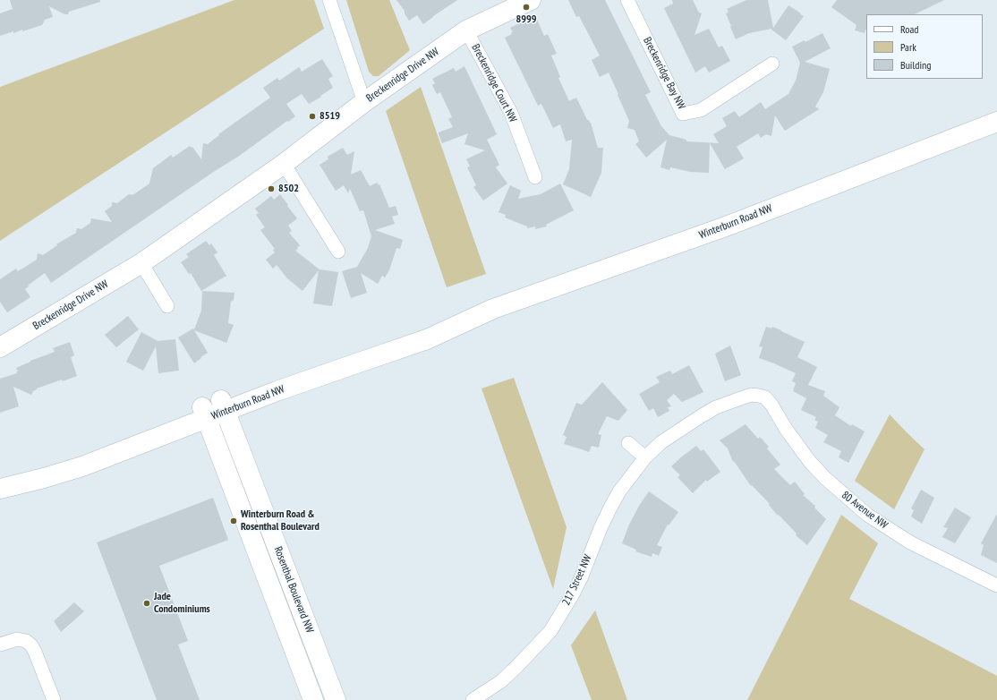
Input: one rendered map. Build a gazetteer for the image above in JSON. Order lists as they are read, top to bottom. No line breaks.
{"streets":{"main road":["Breckenridge Drive NW","Winterburn Road NW","Rosenthal Boulevard NW"],"street":["Breckenridge Bay NW","Breckenridge Court NW","80 Avenue NW","217 Street NW"]},"crossings":[["Breckenridge Drive NW","Breckenridge Court NW"],["Winterburn Road NW","Rosenthal Boulevard NW"],["80 Avenue NW","217 Street NW"]],"places":["8999","8519","8502","Winterburn Road & Rosenthal Boulevard","Jade Condominiums"],"legend":["Road","Park","Building"]}
